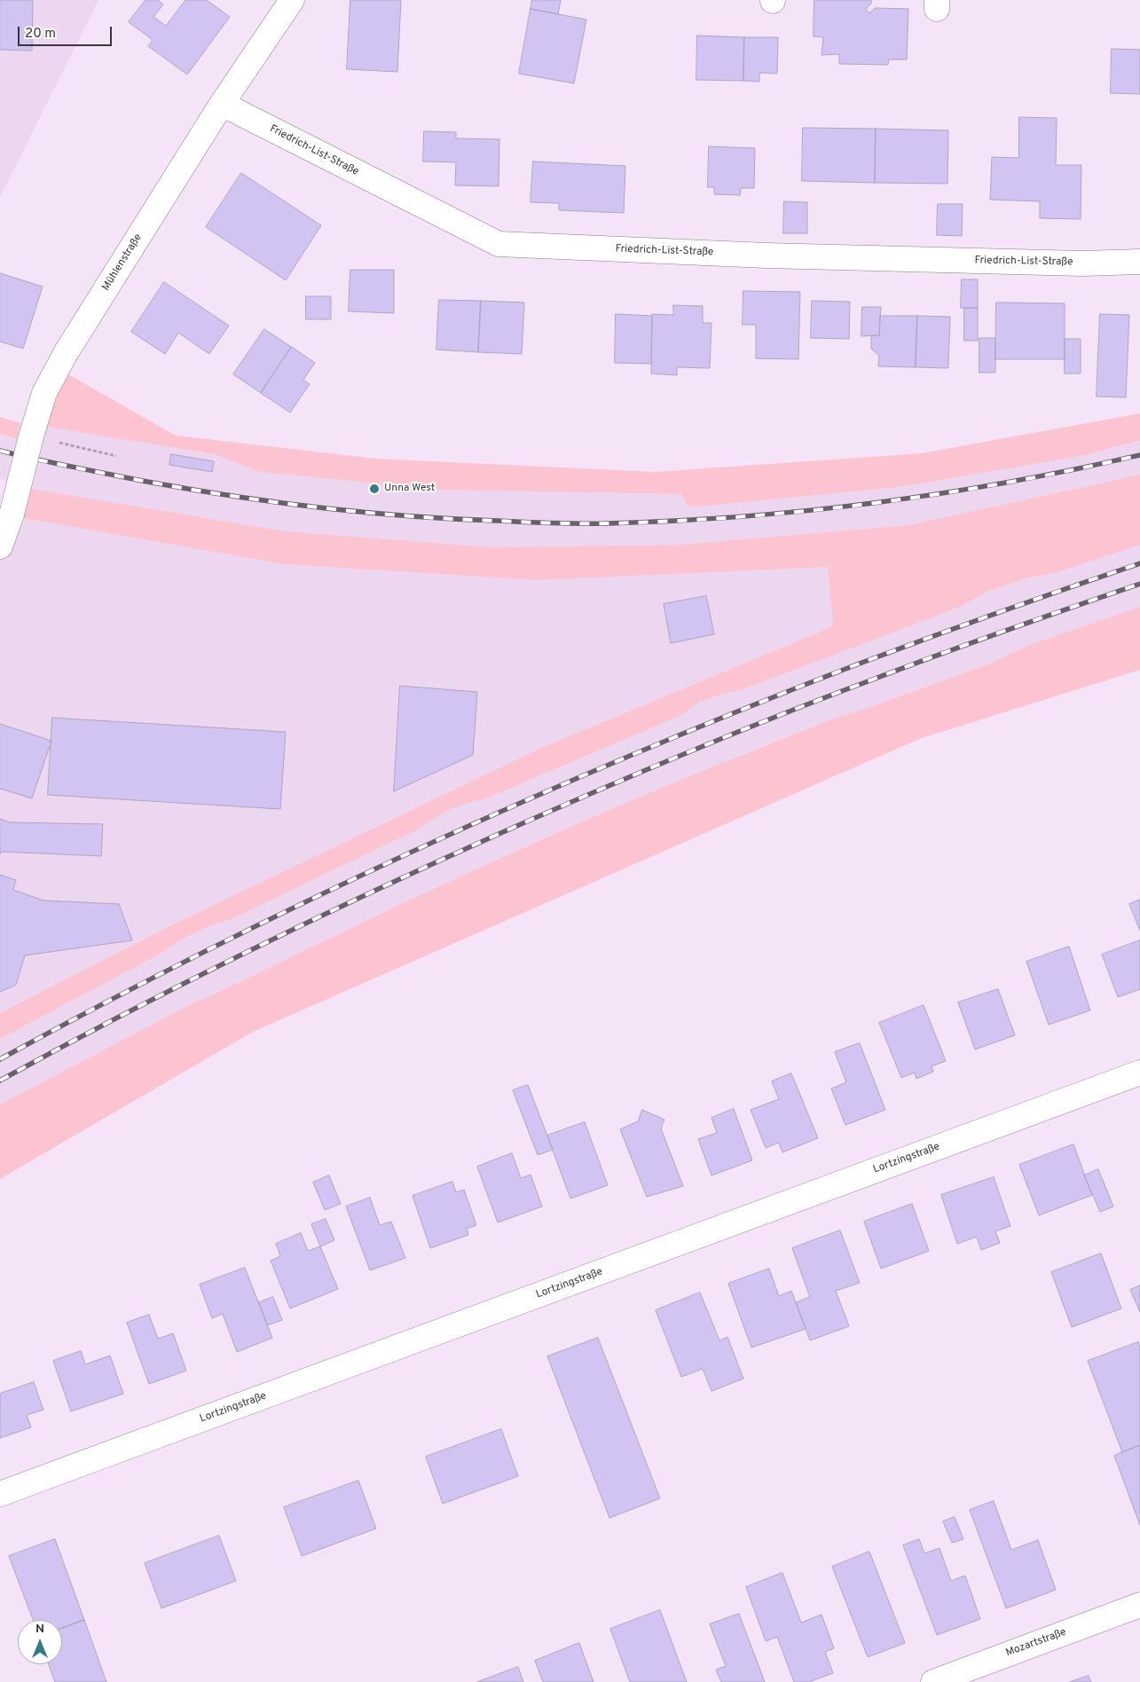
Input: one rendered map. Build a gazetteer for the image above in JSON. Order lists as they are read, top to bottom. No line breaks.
{"streets":{"street":["Friedrich-List-Straße","Mühlenstraße","Lortzingstraße","Mozartstraße"]},"crossings":[["Friedrich-List-Straße","Mühlenstraße"]],"places":["Unna West"],"scale_bar":"20 m","north":"top"}
